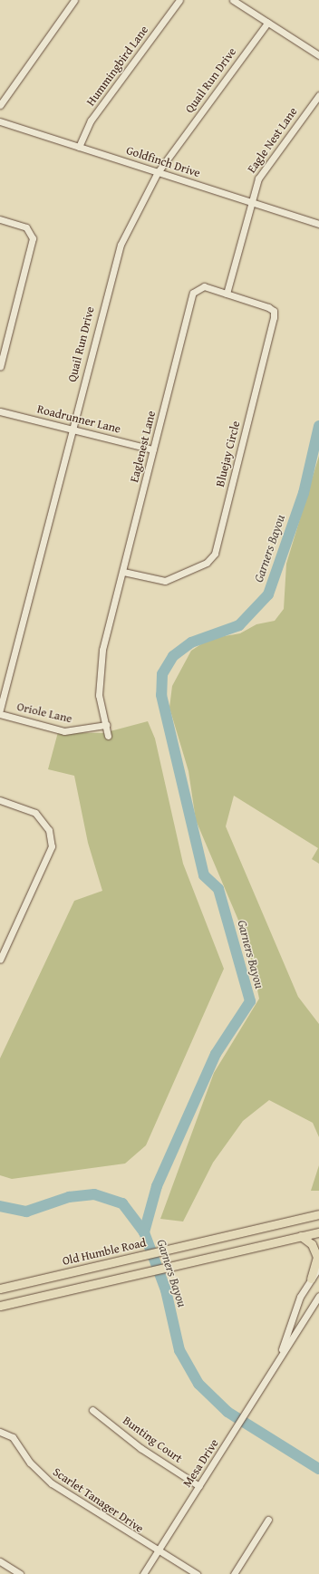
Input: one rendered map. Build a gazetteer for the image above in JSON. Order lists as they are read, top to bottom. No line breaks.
{"streets":{"main road":["Old Humble Road"],"street":["Hummingbird Lane","Quail Run Drive","Eagle Nest Lane","Goldfinch Drive","Roadrunner Lane","Eaglenest Lane","Bluejay Circle","Oriole Lane","Bunting Court","Mesa Drive","Scarlet Tanager Drive"]},"crossings":[["Hummingbird Lane","Goldfinch Drive"],["Quail Run Drive","Goldfinch Drive"],["Quail Run Drive","Roadrunner Lane"],["Eagle Nest Lane","Goldfinch Drive"],["Roadrunner Lane","Eaglenest Lane"],["Eaglenest Lane","Bluejay Circle"],["Eaglenest Lane","Oriole Lane"],["Bunting Court","Mesa Drive"],["Mesa Drive","Scarlet Tanager Drive"]],"water":["Garners Bayou"]}
